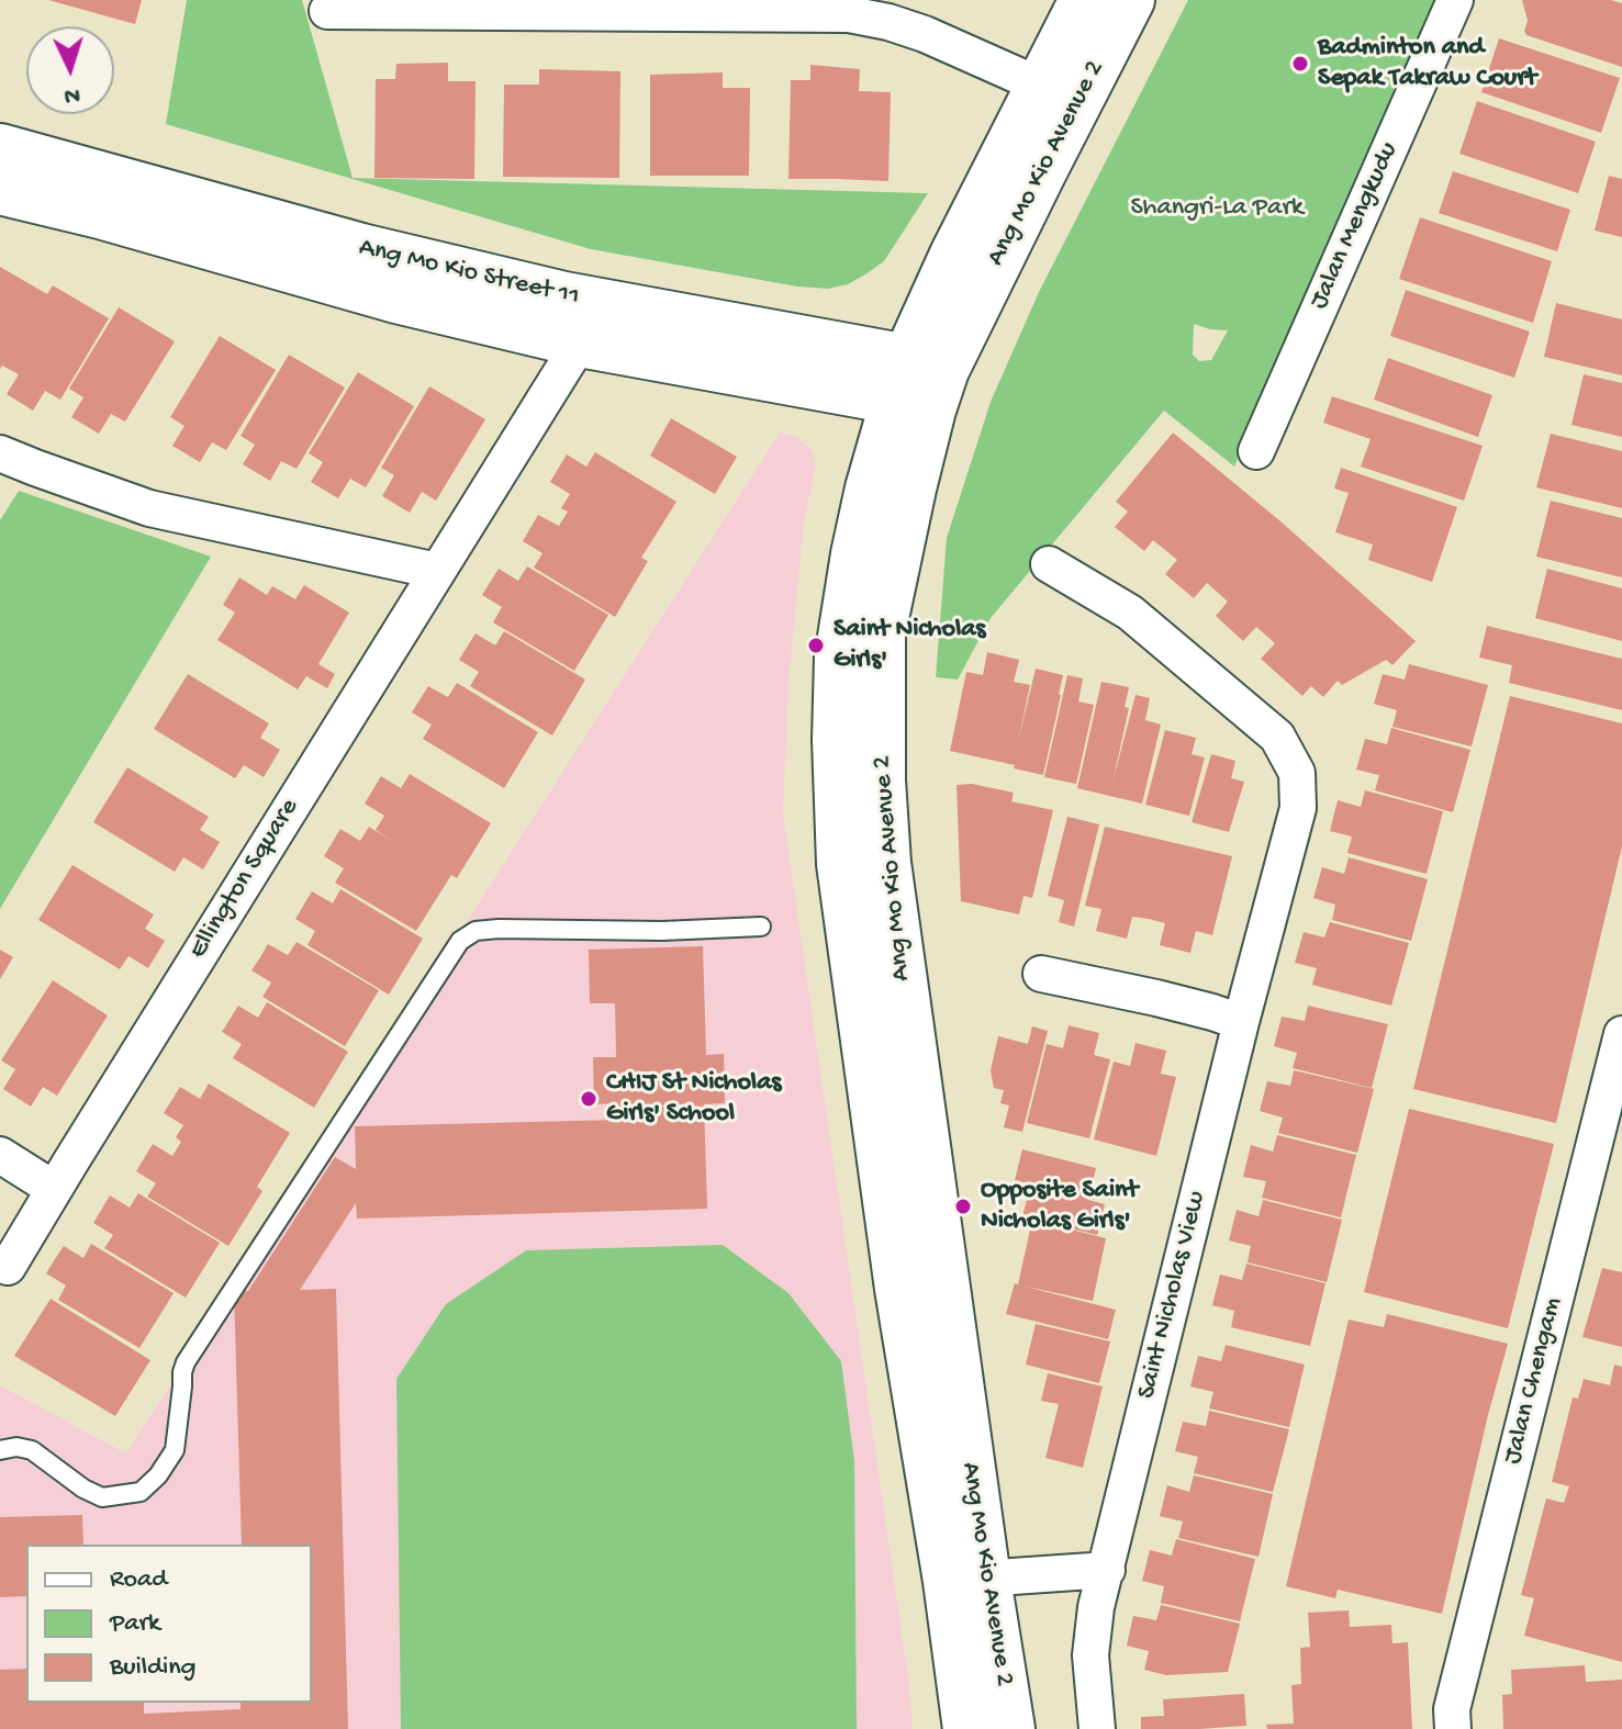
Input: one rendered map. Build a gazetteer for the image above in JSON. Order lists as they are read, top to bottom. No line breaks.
{"streets":{"main road":["Ang Mo Kio Avenue 2","Ang Mo Kio Street 11"],"street":["Jalan Mengkudu","Ellington Square","Saint Nicholas View","Jalan Chengam"]},"crossings":[["Ang Mo Kio Avenue 2","Ang Mo Kio Street 11"],["Ang Mo Kio Street 11","Ellington Square"]],"parks":["Shangri-La Park"],"places":["Badminton and Sepak Takraw Court","Saint Nicholas Girls'","CHIJ St Nicholas Girls' School","Opposite Saint Nicholas Girls'"],"legend":["Road","Park","Building"],"north":"bottom"}
